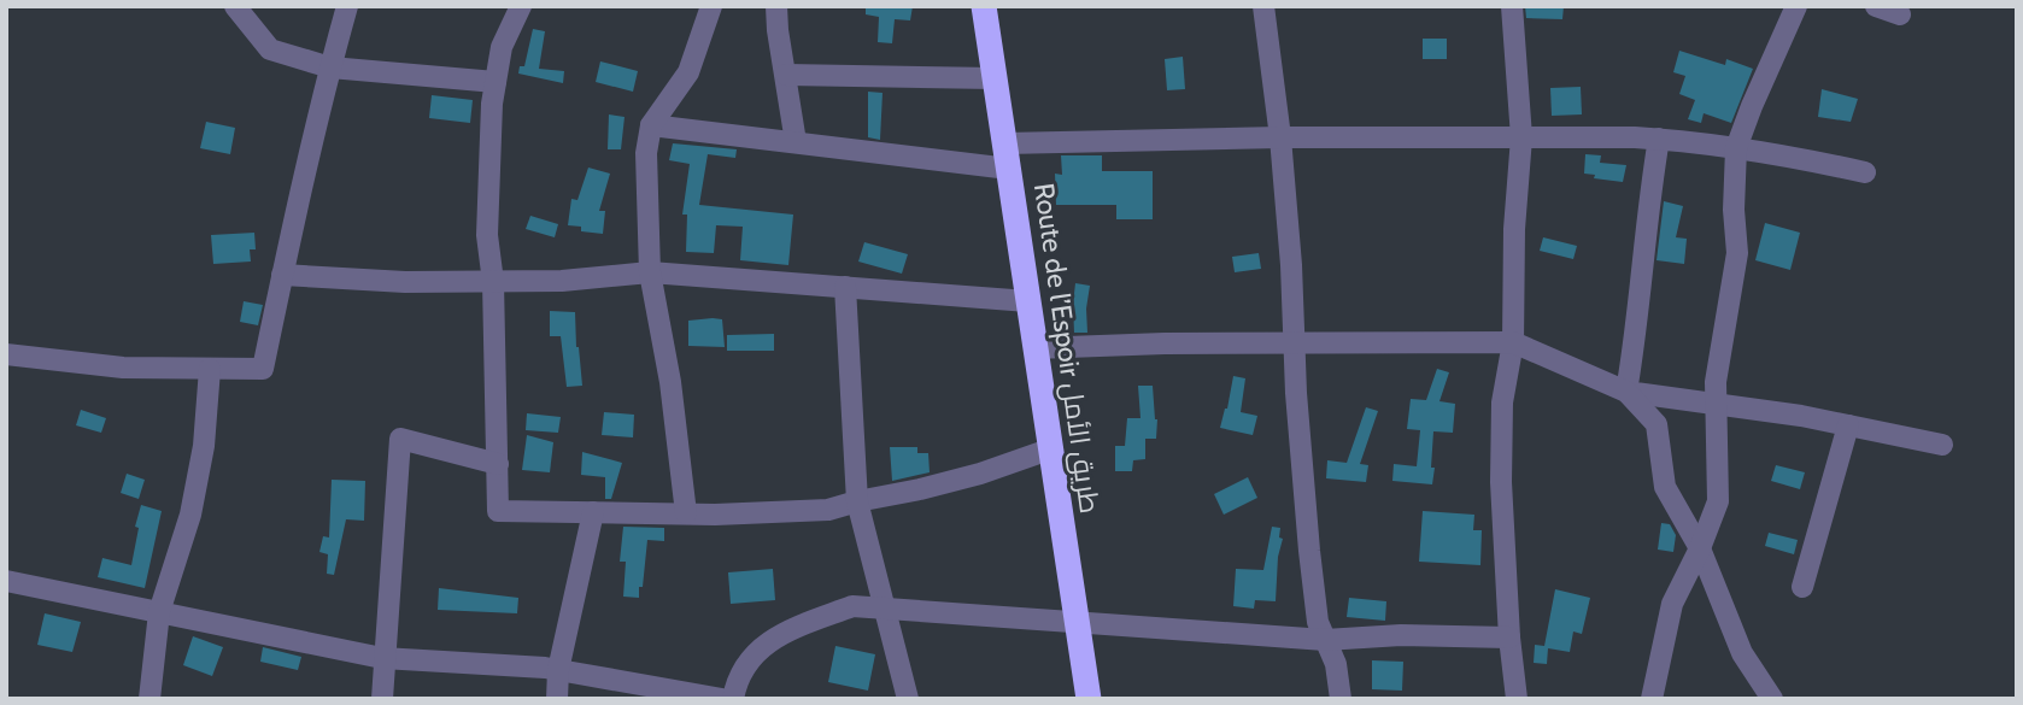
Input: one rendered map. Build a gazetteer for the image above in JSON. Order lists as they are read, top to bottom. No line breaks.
{"streets":{"highway":["Route de l’Espoir طريق الأمل"]}}
